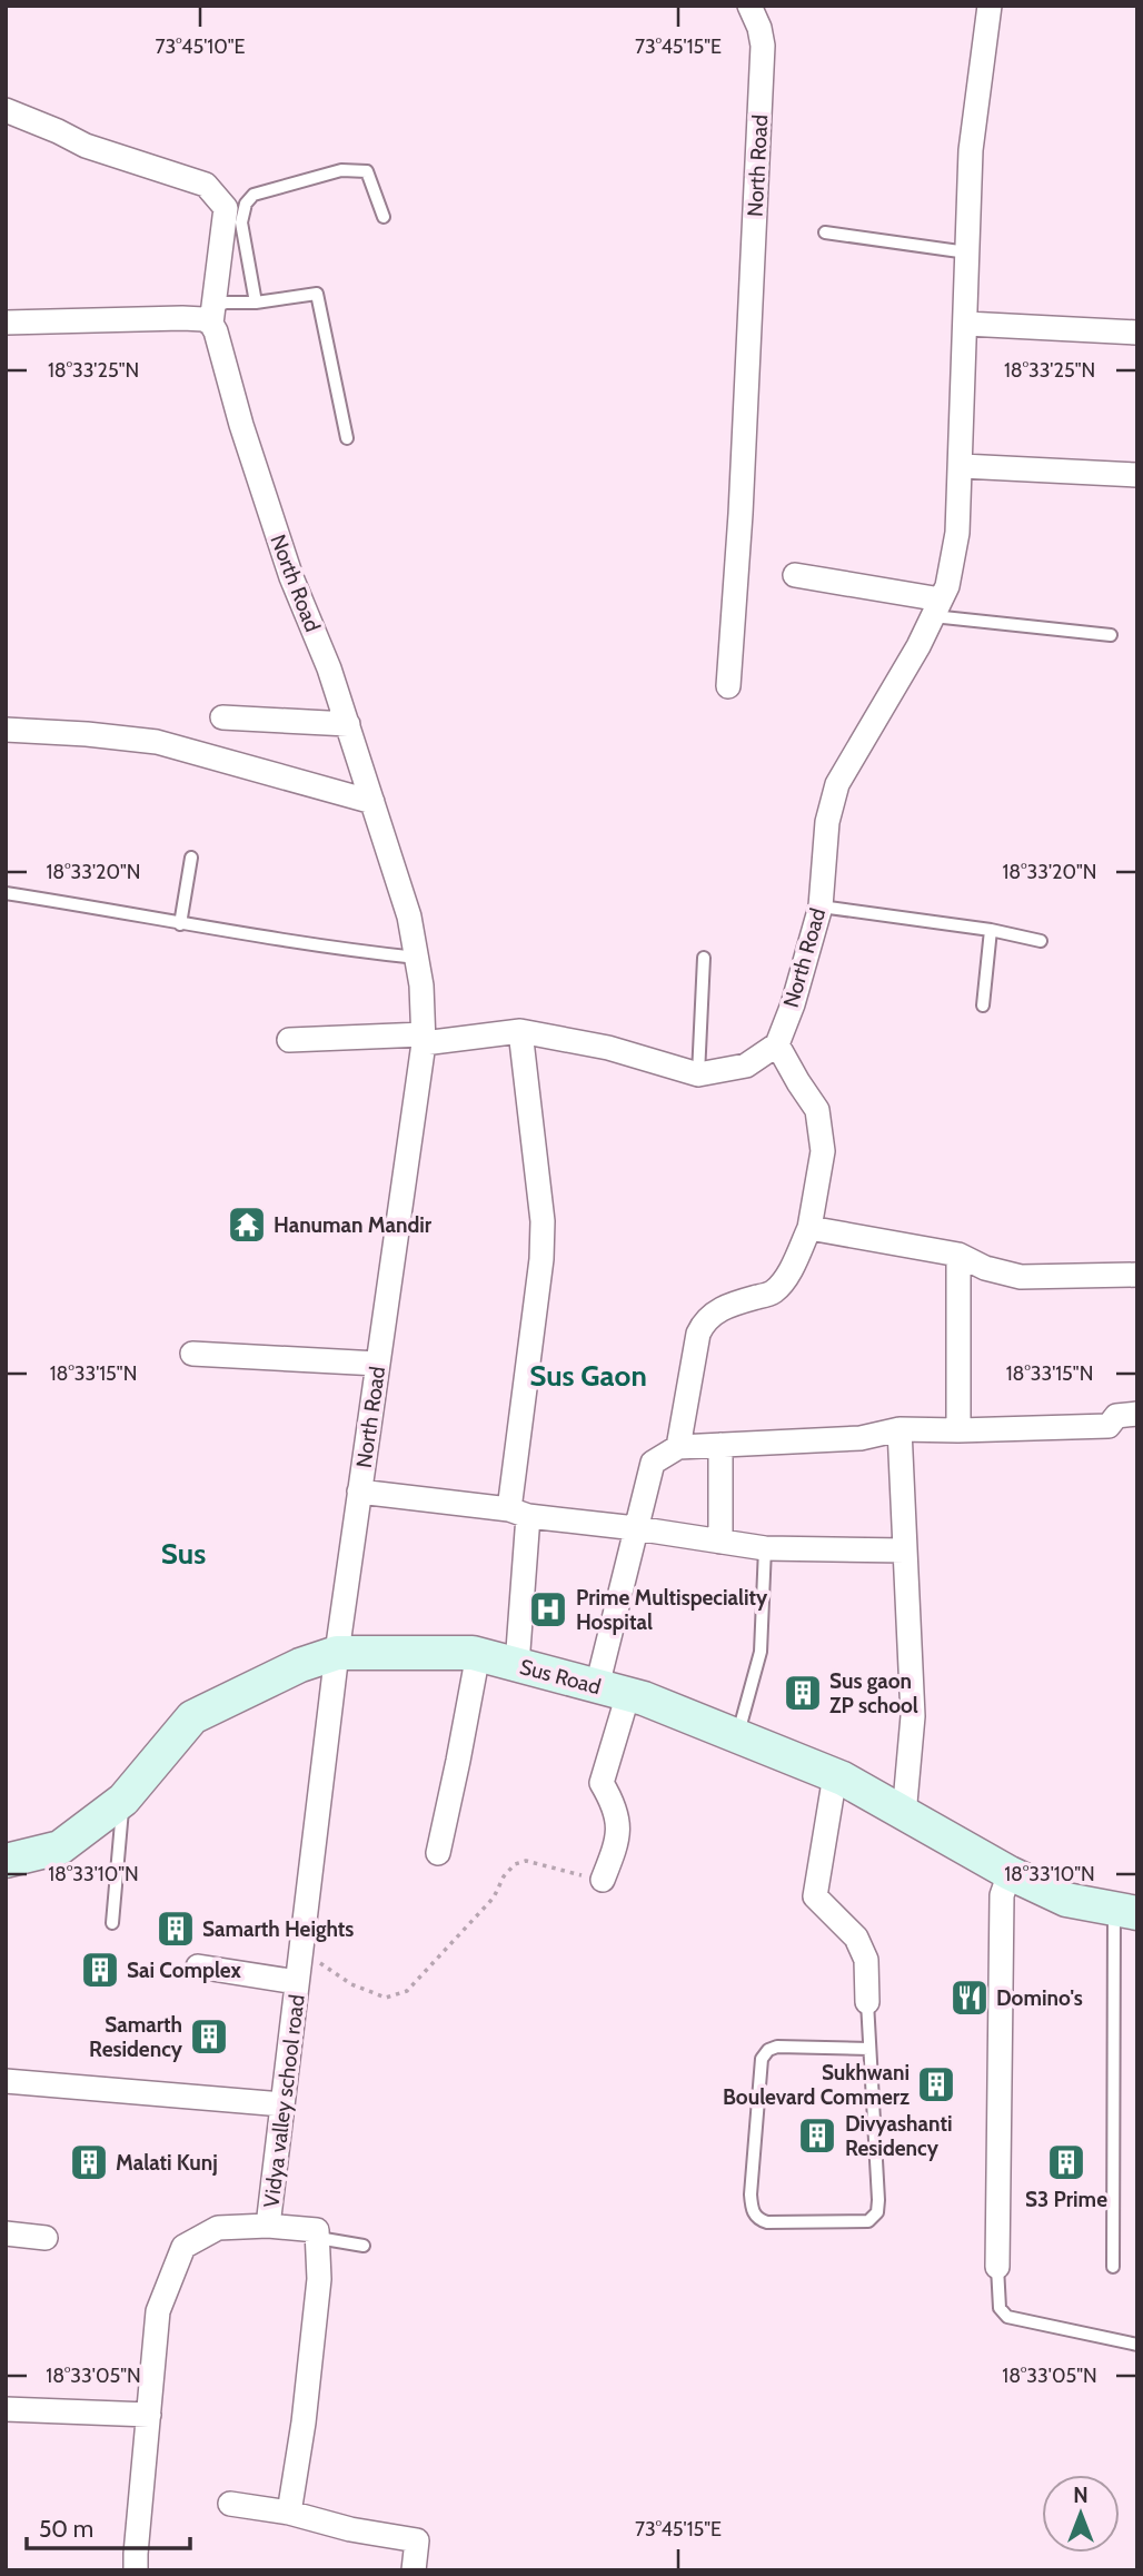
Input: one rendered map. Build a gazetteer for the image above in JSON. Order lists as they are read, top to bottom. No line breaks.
{"streets":{"main road":["Sus Road"],"street":["North Road","Vidya valley school road"]},"crossings":[["North Road","Sus Road"],["North Road","Vidya valley school road"],["Sus Road","Vidya valley school road"]],"districts":["Sus Gaon","Sus"],"places":{"temple":["Hanuman Mandir"],"hospital":["Prime Multispeciality Hospital"],"building":["Sus gaon ZP school","Samarth Heights","Sai Complex","Samarth Residency","Sukhwani Boulevard Commerz","Divyashanti Residency","Malati Kunj","S3 Prime"],"restaurant":["Domino's"]},"scale_bar":"50 m","north":"top","coordinates":["73°45'10\"E","73°45'15\"E","18°33'25\"N","18°33'20\"N","18°33'15\"N","18°33'10\"N","18°33'05\"N"]}
